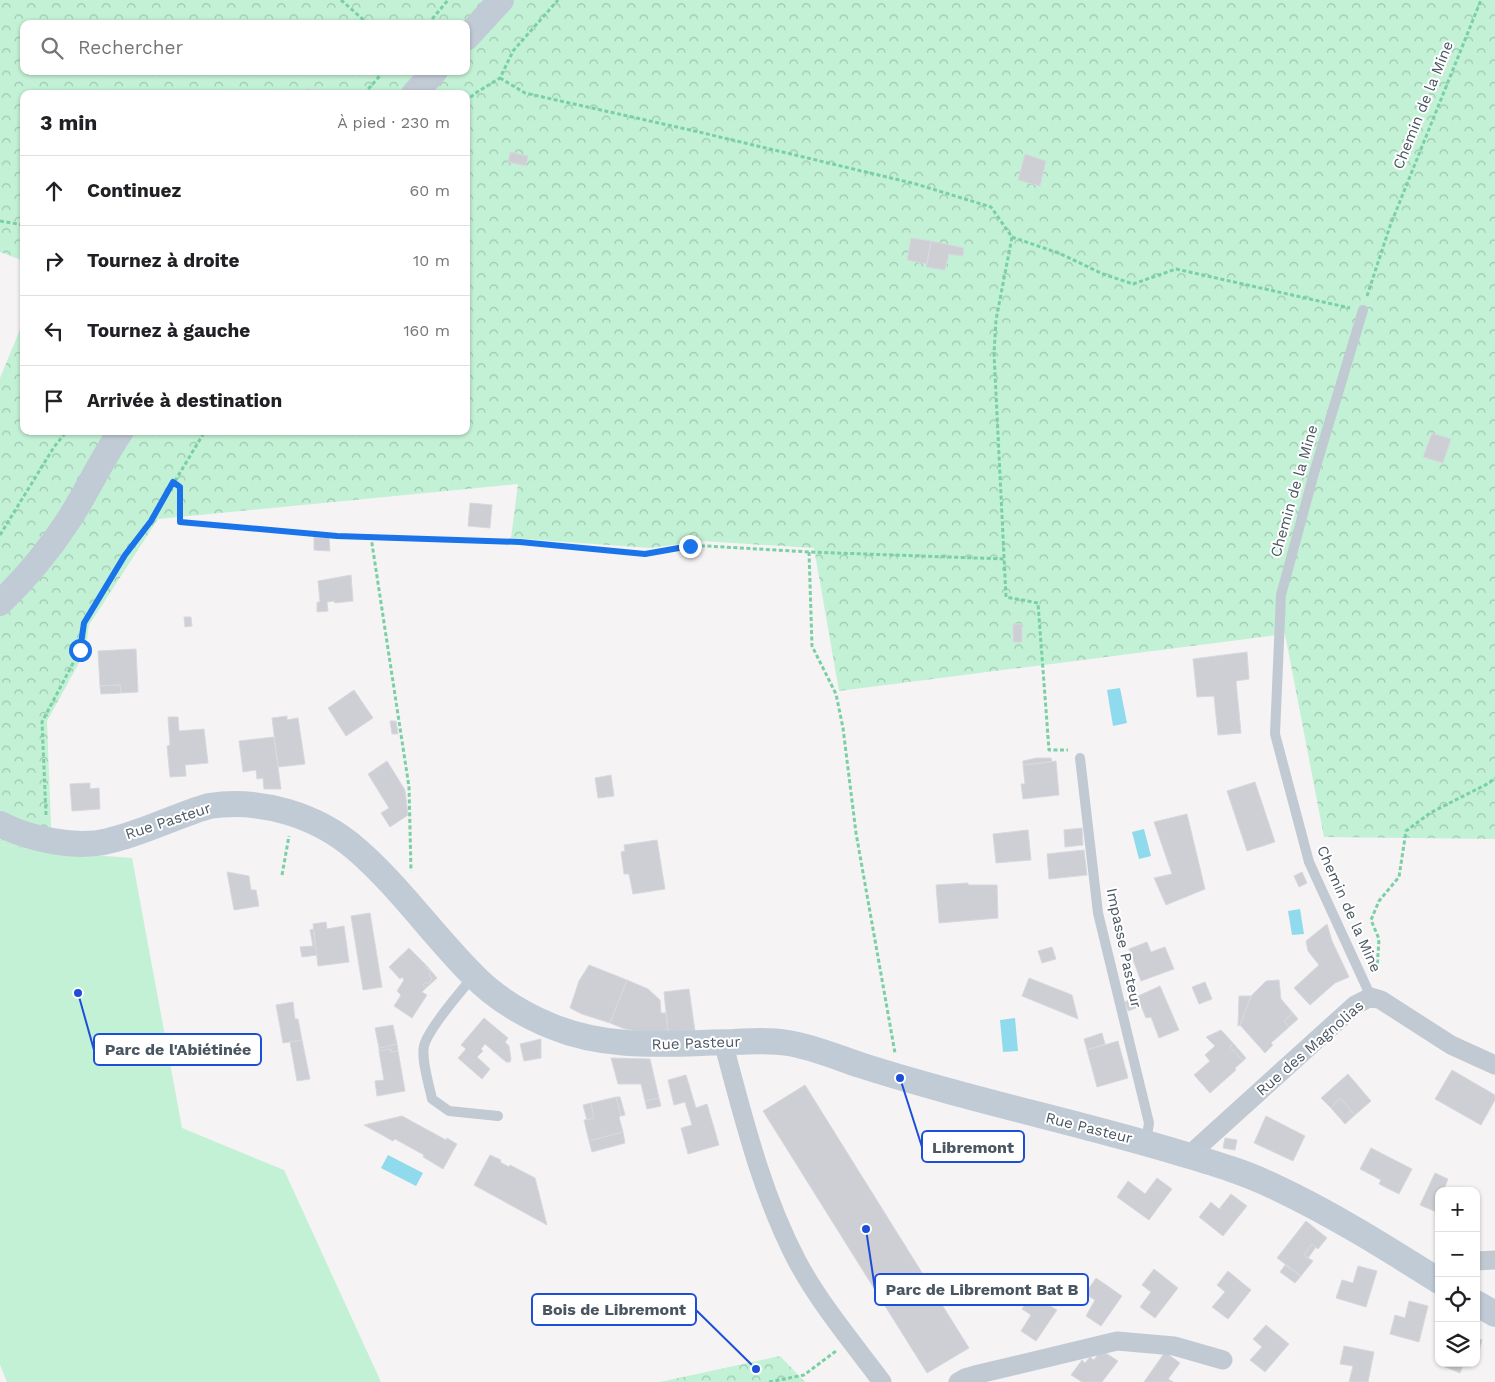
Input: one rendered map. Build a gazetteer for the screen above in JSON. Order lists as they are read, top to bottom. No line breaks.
{"streets":{"street":["Rue Pasteur","Rue des Magnolias"],"lane":["Chemin de la Mine","Impasse Pasteur"]},"crossings":[["Chemin de la Mine","Rue des Magnolias"],["Rue Pasteur","Impasse Pasteur"],["Rue Pasteur","Rue des Magnolias"]],"places":["Parc de l'Abiétinée","Libremont","Parc de Libremont Bat B","Bois de Libremont"],"page":{"search":"Rechercher","heading":["3 min","À pied · 230 m"],"list":[["Continuez","60 m"],["Tournez à droite","10 m"],["Tournez à gauche","160 m"],"Arrivée à destination"],"map_buttons":["+","−"]}}
